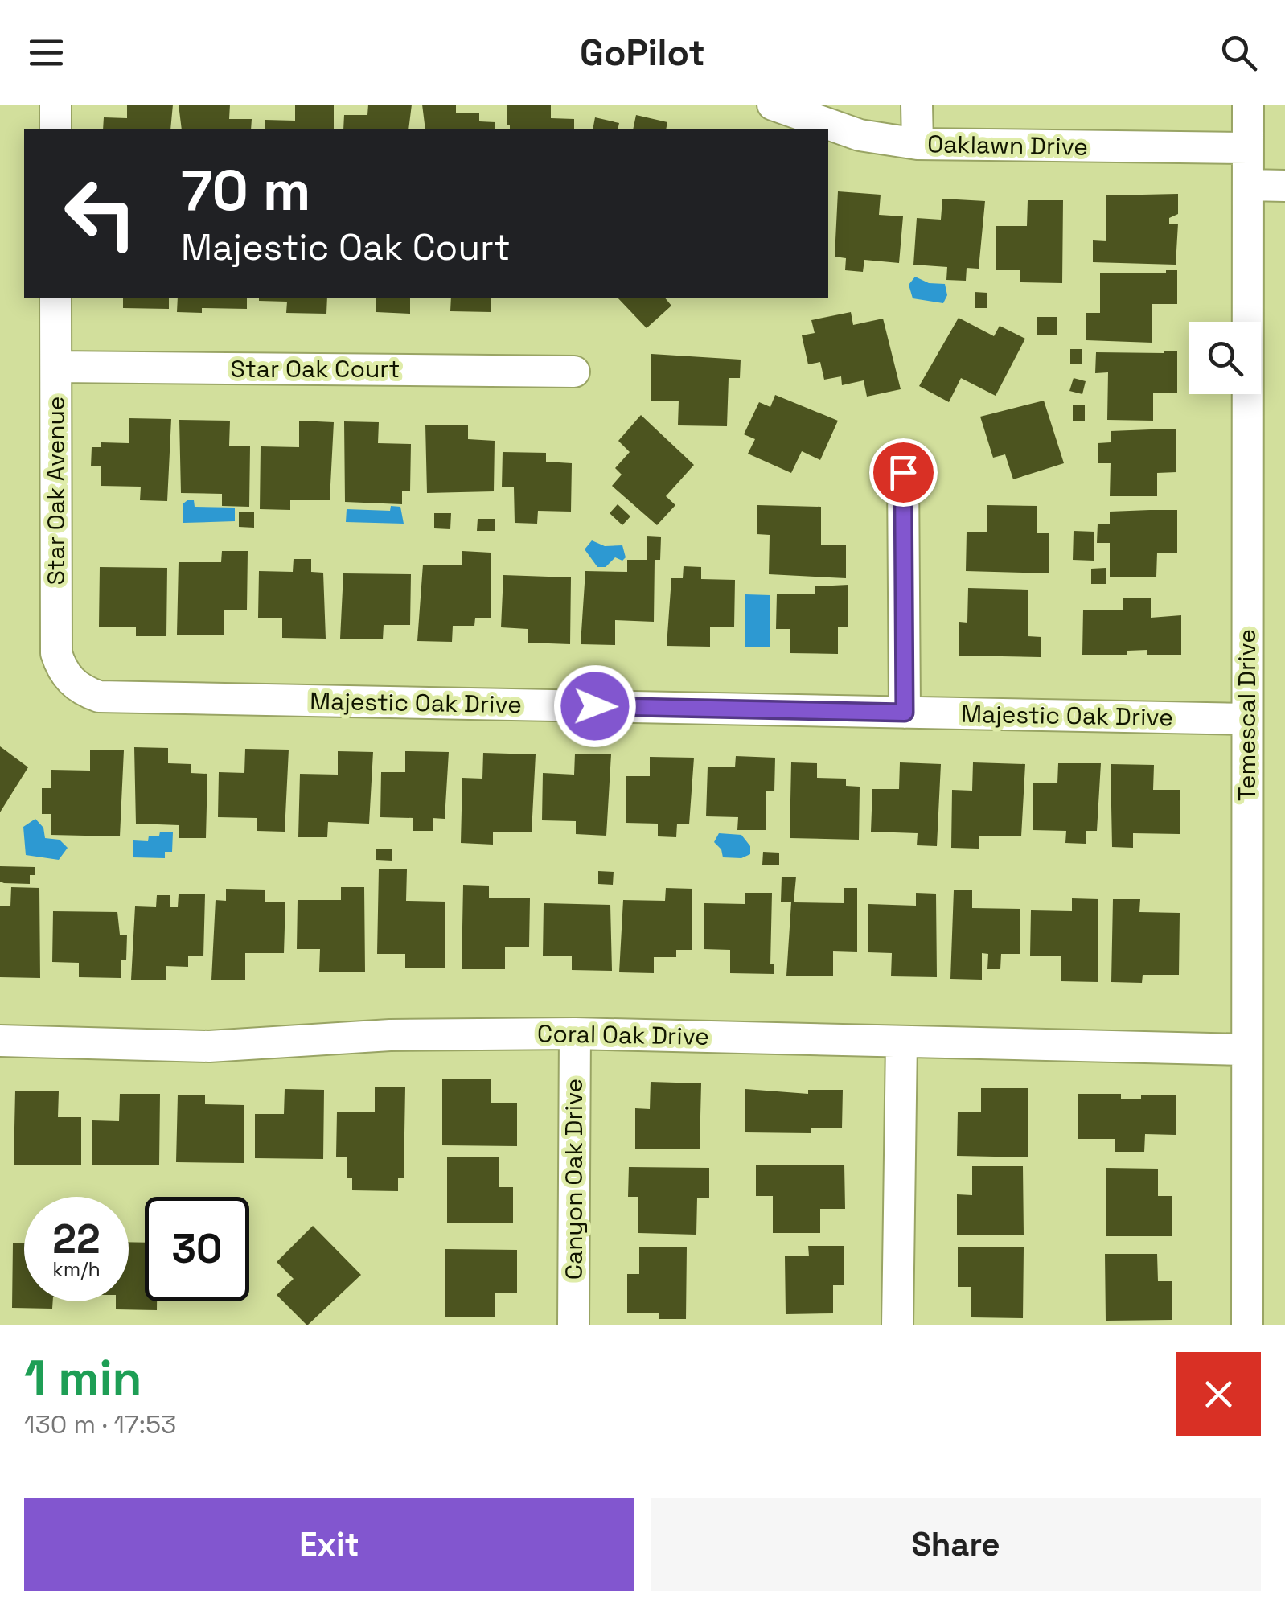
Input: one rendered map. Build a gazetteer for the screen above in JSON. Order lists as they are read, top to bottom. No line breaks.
{"streets":{"street":["Oaklawn Drive","Star Oak Court","Star Oak Avenue","Majestic Oak Drive","Temescal Drive","Coral Oak Drive","Canyon Oak Drive"]},"crossings":[["Oaklawn Drive","Temescal Drive"],["Star Oak Court","Star Oak Avenue"],["Star Oak Avenue","Majestic Oak Drive"],["Majestic Oak Drive","Temescal Drive"],["Temescal Drive","Coral Oak Drive"],["Coral Oak Drive","Canyon Oak Drive"]],"page":{"header":"GoPilot","turn":["70 m","Majestic Oak Court"],"speed":"22 km/h","limit":"30","heading":["1 min","130 m · 17:53"],"buttons":["Exit","Share"]}}
